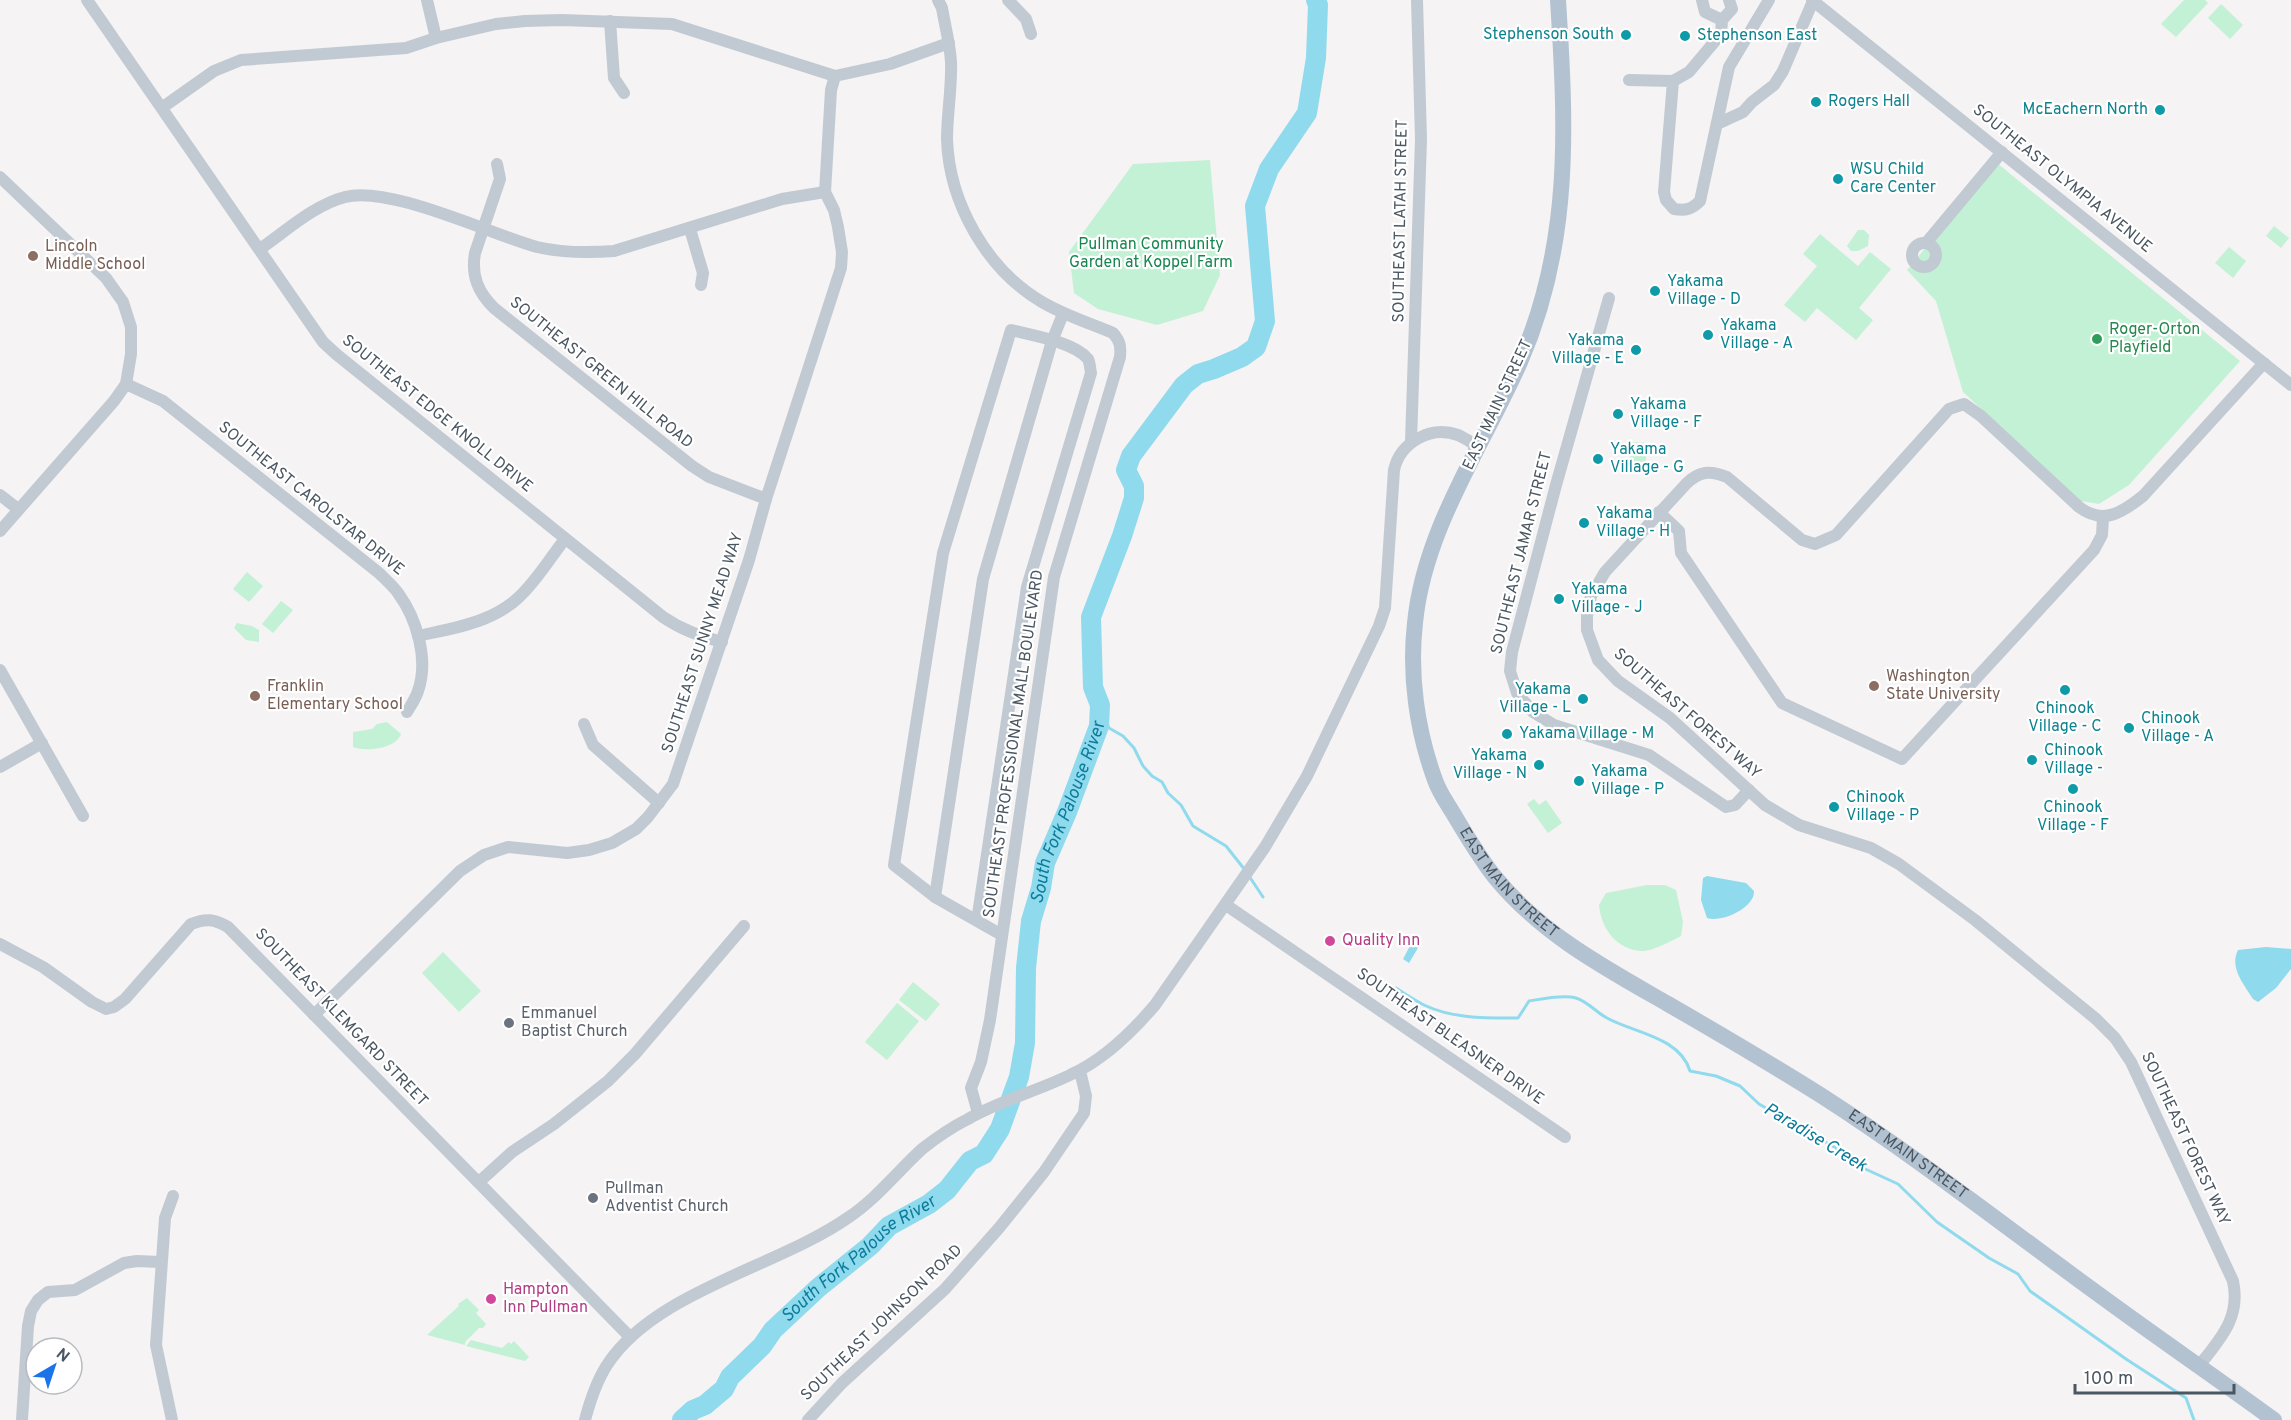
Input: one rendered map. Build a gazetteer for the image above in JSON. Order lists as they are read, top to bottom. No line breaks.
{"streets":{"main road":["EAST MAIN STREET"],"street":["SOUTHEAST OLYMPIA AVENUE","SOUTHEAST LATAH STREET","SOUTHEAST GREEN HILL ROAD","SOUTHEAST EDGE KNOLL DRIVE","SOUTHEAST CAROLSTAR DRIVE","SOUTHEAST JAMAR STREET","SOUTHEAST SUNNY MEAD WAY","SOUTHEAST FOREST WAY","SOUTHEAST PROFESSIONAL MALL BOULEVARD","SOUTHEAST KLEMGARD STREET","SOUTHEAST BLEASNER DRIVE","SOUTHEAST JOHNSON ROAD"]},"crossings":[["SOUTHEAST GREEN HILL ROAD","SOUTHEAST SUNNY MEAD WAY"],["EAST MAIN STREET","SOUTHEAST FOREST WAY"],["SOUTHEAST EDGE KNOLL DRIVE","SOUTHEAST SUNNY MEAD WAY"],["SOUTHEAST JAMAR STREET","SOUTHEAST FOREST WAY"],["SOUTHEAST SUNNY MEAD WAY","SOUTHEAST KLEMGARD STREET"]],"water":["South Fork Palouse River","Paradise Creek"],"parks":["Pullman Community Garden at Koppel Farm"],"places":["Stephenson South","Stephenson East","Rogers Hall","McEachern North","WSU Child Care Center","Lincoln Middle School","Yakama Village - D","Yakama Village - A","Roger-Orton Playfield","Yakama Village - E","Yakama Village - F","Yakama Village - G","Yakama Village - H","Yakama Village - J","Washington State University","Chinook Village - C","Franklin Elementary School","Yakama Village - L","Chinook Village - A","Yakama Village - M","Chinook Village -","Yakama Village - N","Yakama Village - P","Chinook Village - F","Chinook Village - P","Quality Inn","Emmanuel Baptist Church","Pullman Adventist Church","Hampton Inn Pullman"],"scale_bar":"100 m","north":"top right"}
